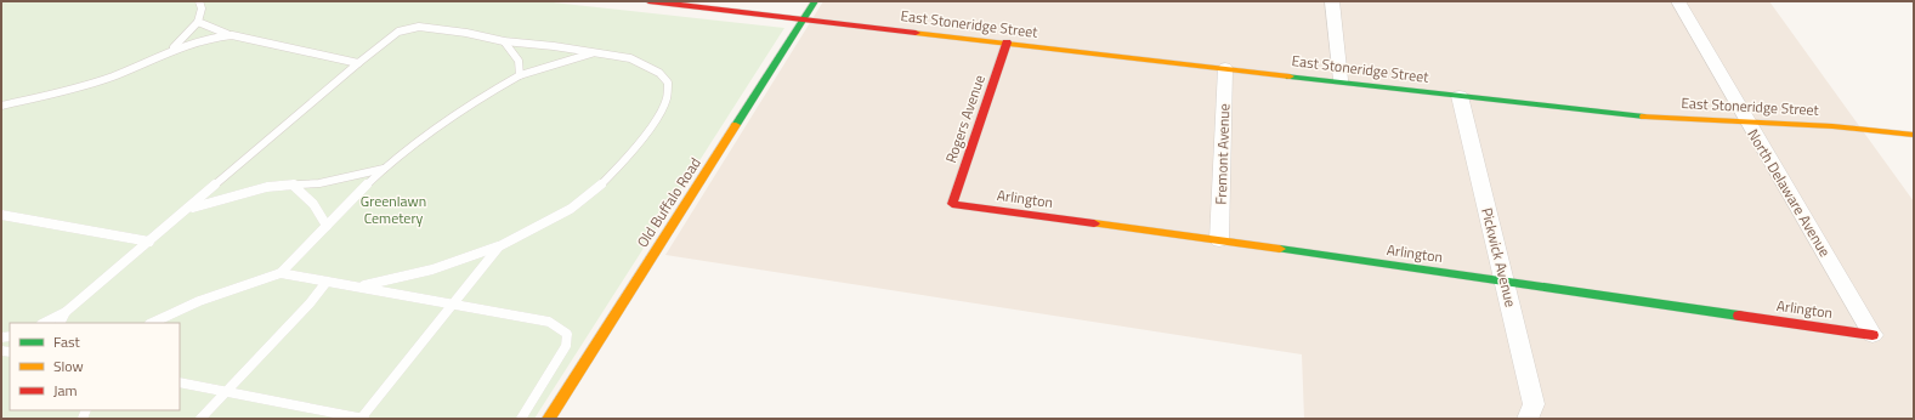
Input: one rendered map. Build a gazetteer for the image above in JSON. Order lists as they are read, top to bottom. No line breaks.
{"streets":{"street":["East Stoneridge Street","Rogers Avenue","Fremont Avenue","North Delaware Avenue","Arlington","Old Buffalo Road","Pickwick Avenue"]},"crossings":[["East Stoneridge Street","Rogers Avenue"],["East Stoneridge Street","Fremont Avenue"],["East Stoneridge Street","North Delaware Avenue"],["East Stoneridge Street","Old Buffalo Road"],["East Stoneridge Street","Pickwick Avenue"],["Rogers Avenue","Arlington"],["Fremont Avenue","Arlington"],["North Delaware Avenue","Arlington"],["Arlington","Pickwick Avenue"]],"parks":["Greenlawn Cemetery"],"legend":["Fast","Slow","Jam"]}
